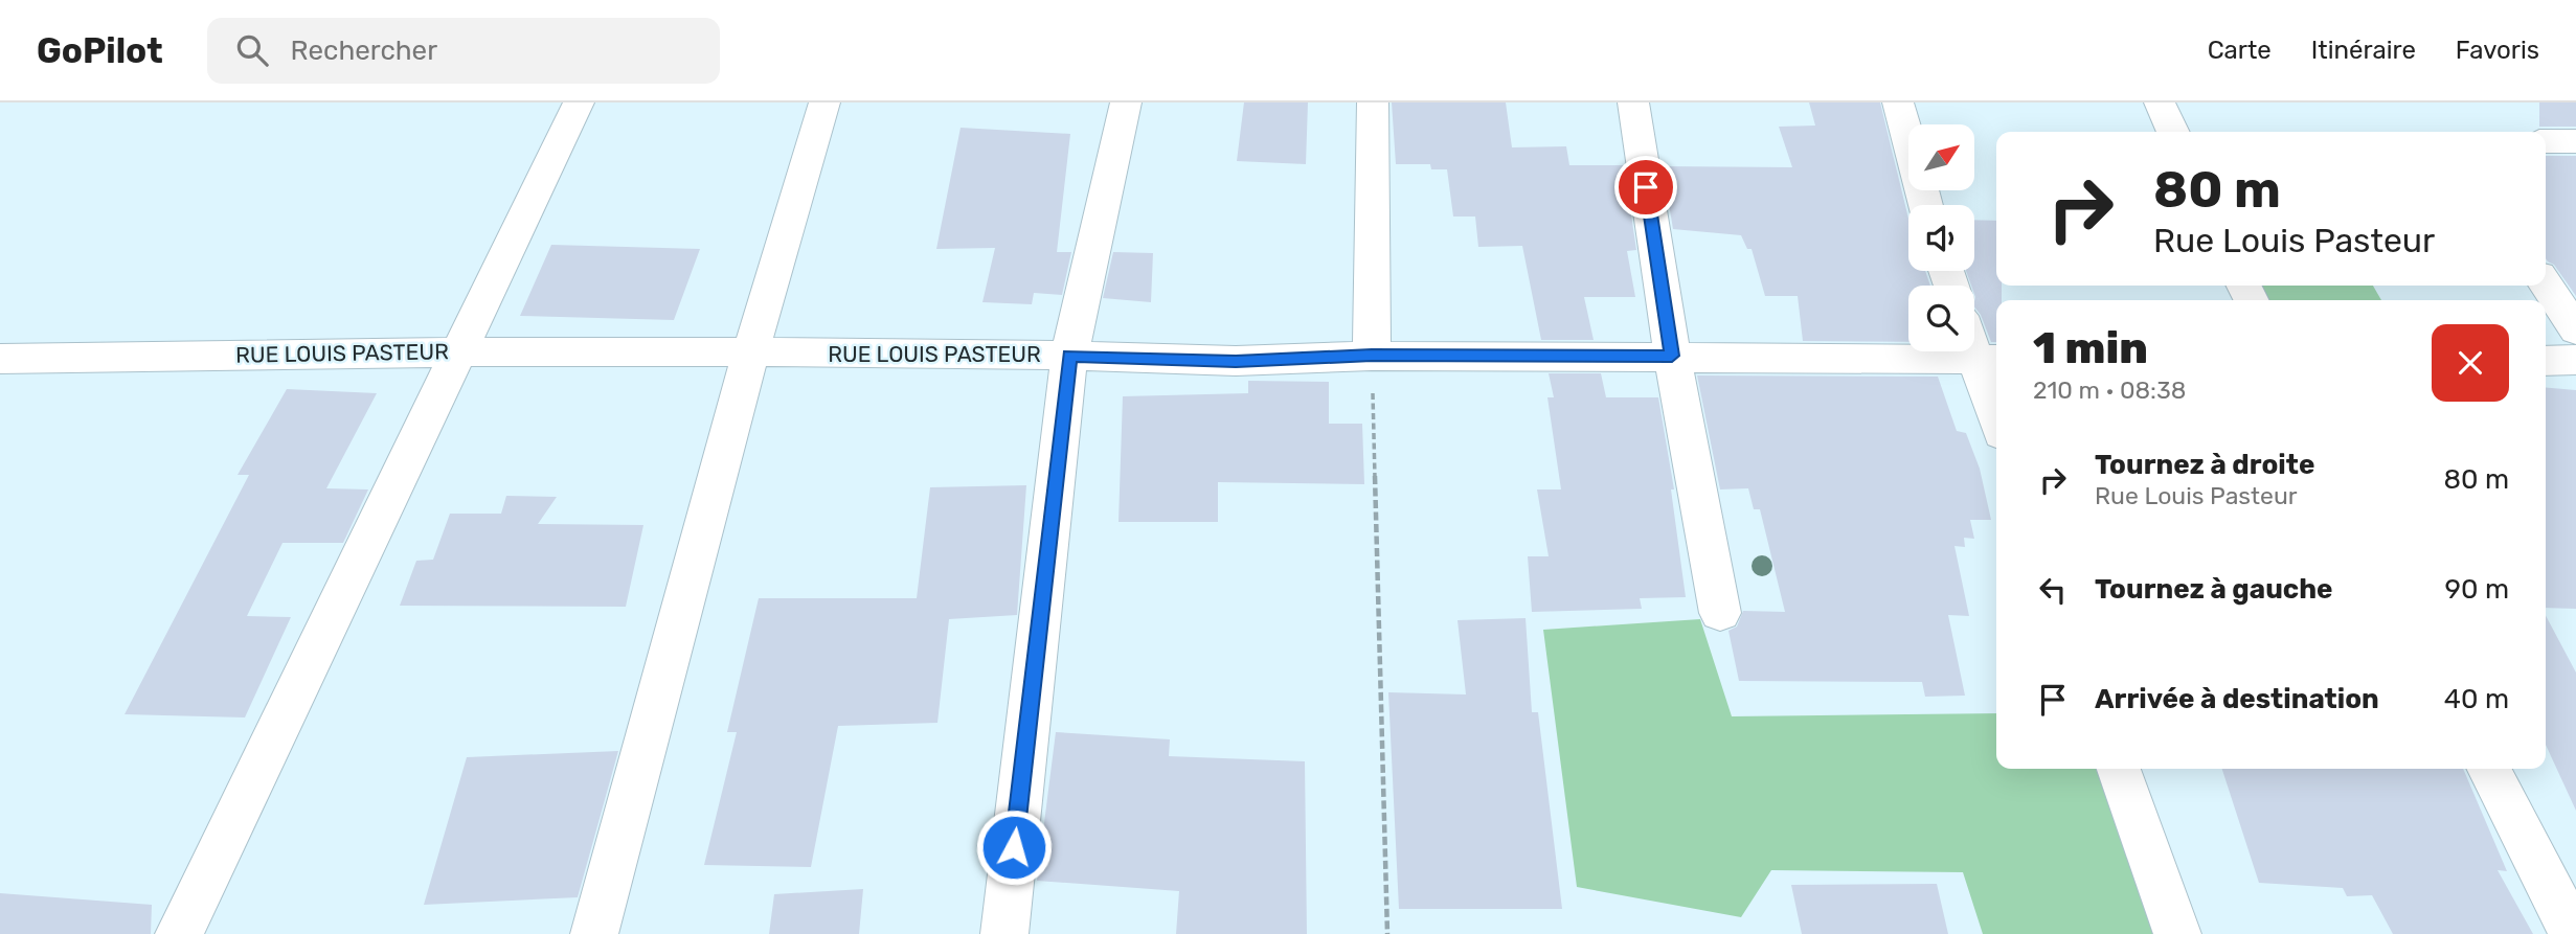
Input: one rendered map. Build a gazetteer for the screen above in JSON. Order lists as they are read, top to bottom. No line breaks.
{"streets":{"street":["RUE LOUIS PASTEUR"]},"north":"top right","page":{"header":"GoPilot","search":"Rechercher","nav":["Carte","Itinéraire","Favoris"],"turn":["80 m","Rue Louis Pasteur"],"heading":["1 min","210 m · 08:38"],"list":[{"name":"Tournez à droite","note":"Rue Louis Pasteur","value":"80 m"},{"name":"Tournez à gauche","value":"90 m"},{"name":"Arrivée à destination","value":"40 m"}]}}
